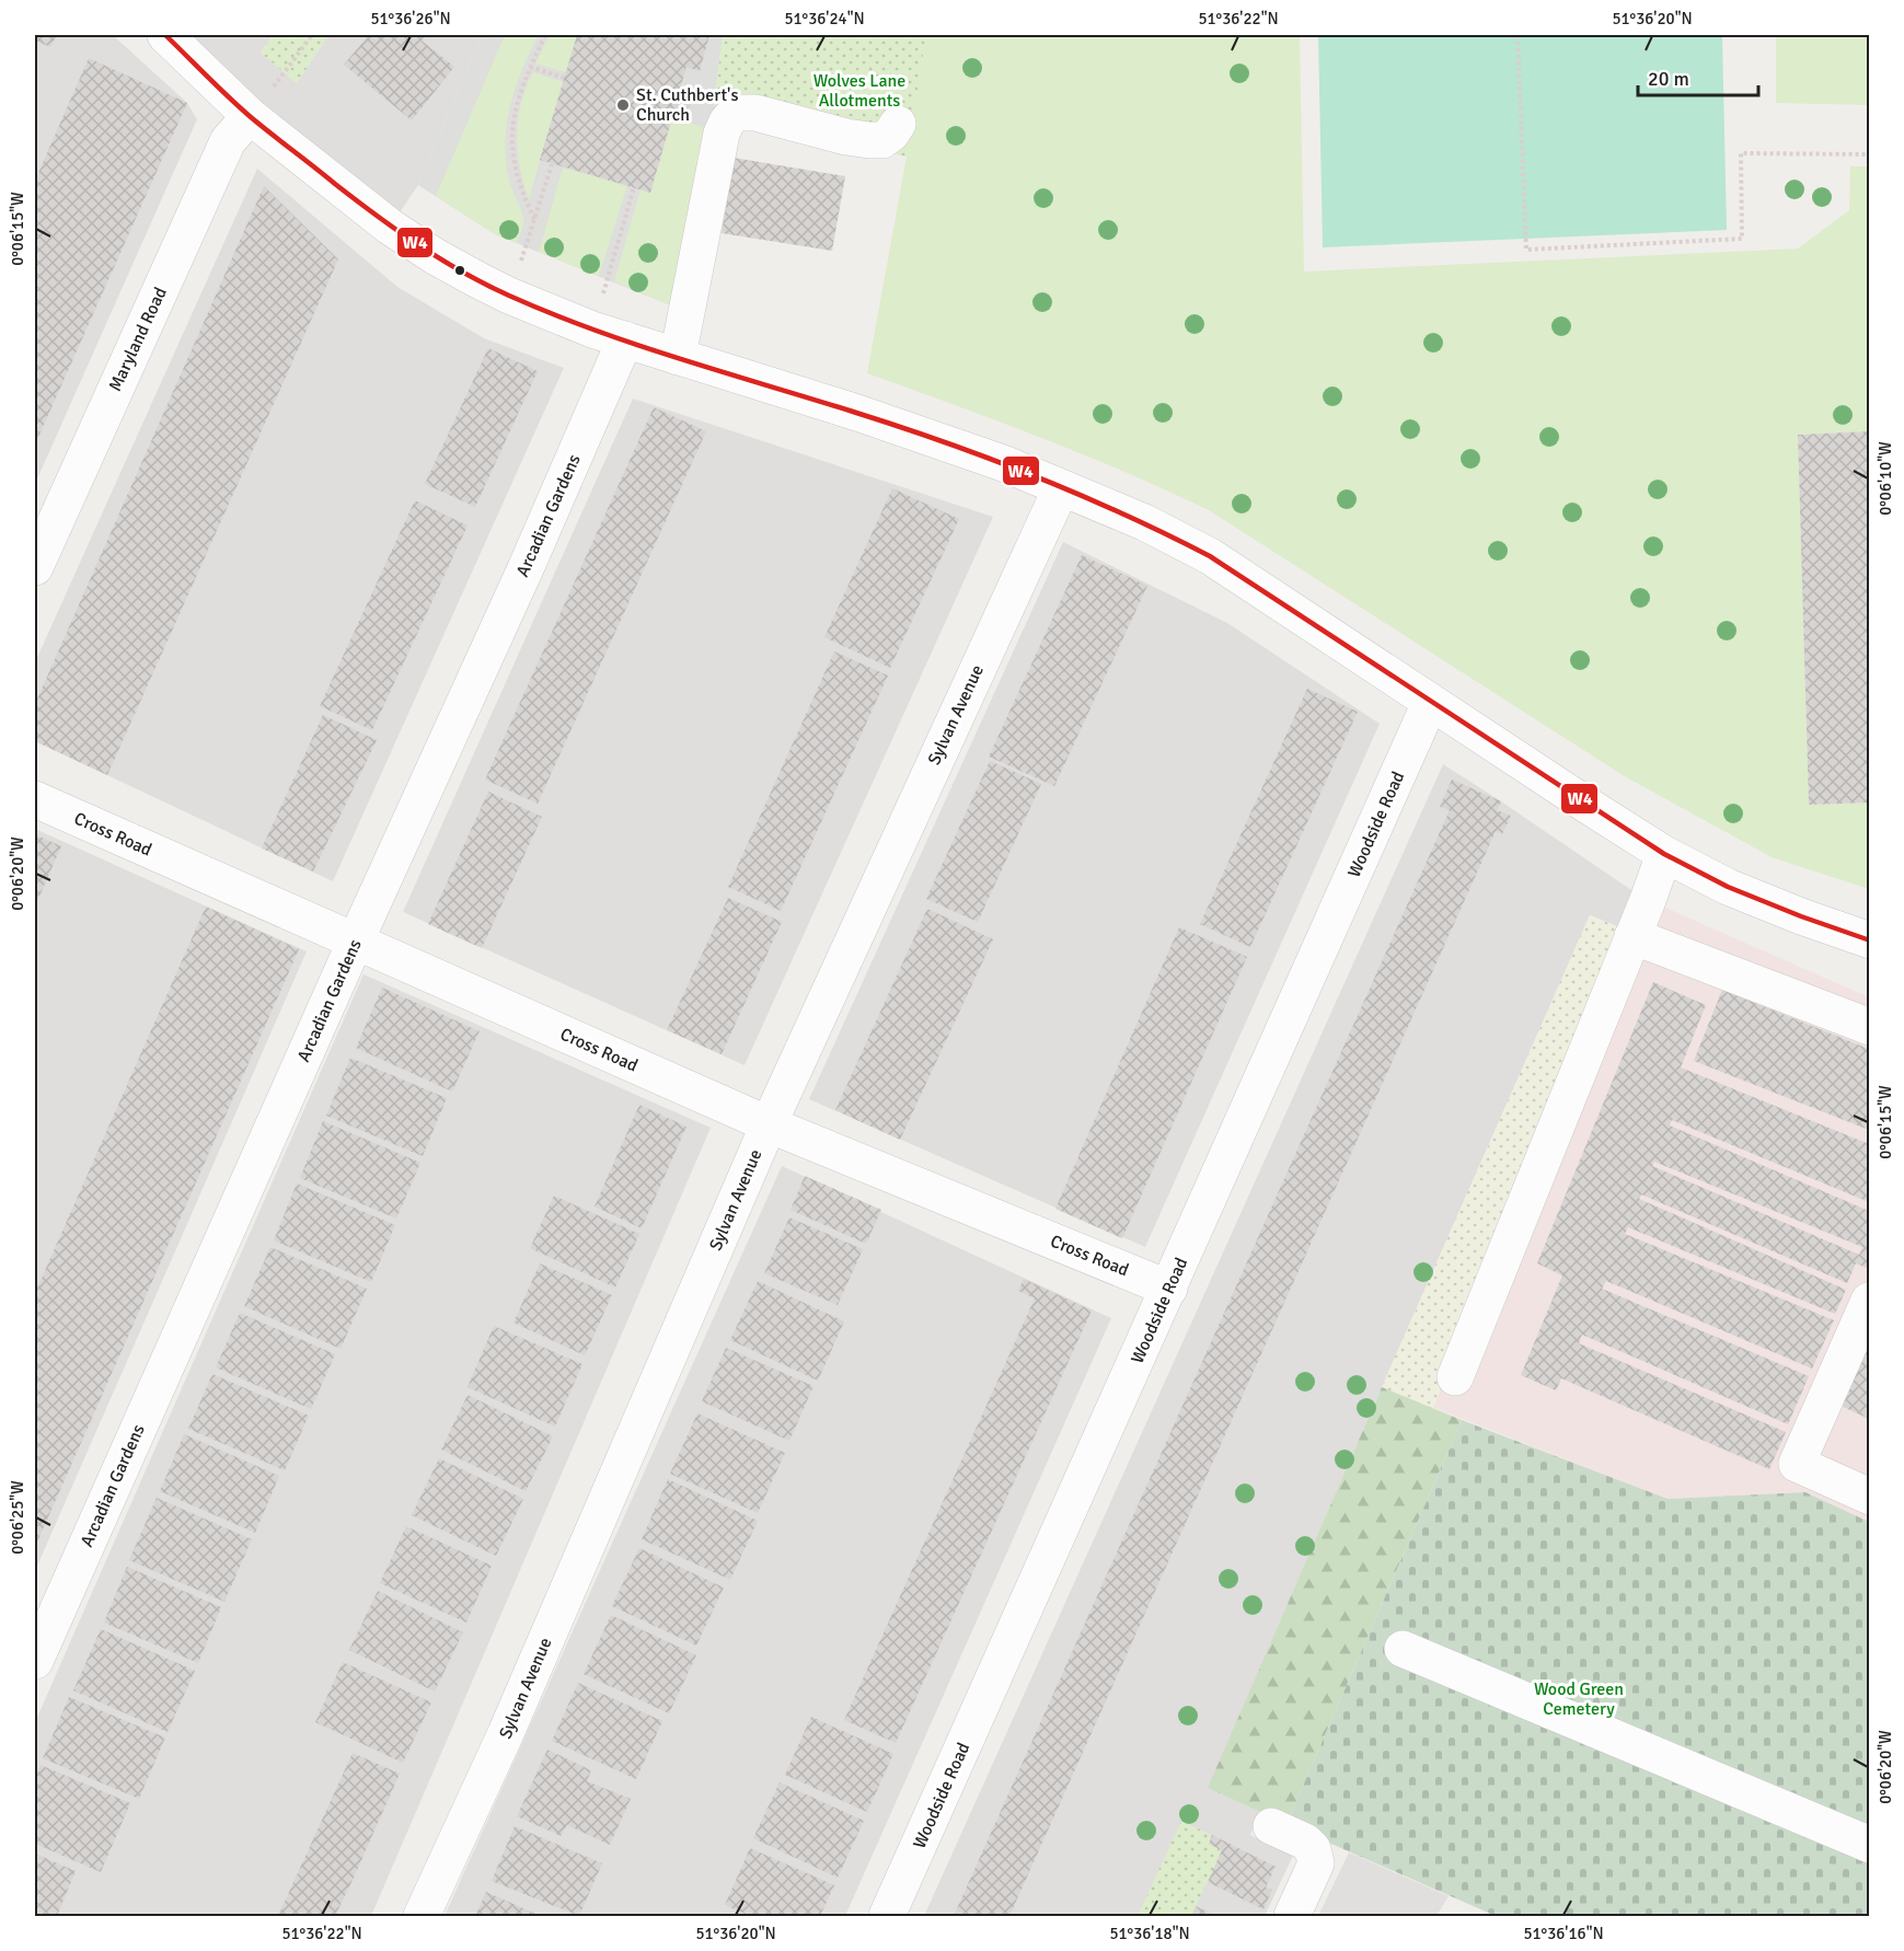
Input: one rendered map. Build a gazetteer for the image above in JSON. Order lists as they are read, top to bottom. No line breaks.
{"streets":{"street":["Maryland Road","Arcadian Gardens","Sylvan Avenue","Woodside Road","Cross Road"]},"crossings":[["Arcadian Gardens","Cross Road"],["Sylvan Avenue","Cross Road"],["Woodside Road","Cross Road"]],"parks":["Wolves Lane Allotments","Wood Green Cemetery"],"places":["St. Cuthbert's Church"],"lines":["transit line W4"],"scale_bar":"20 m","coordinates":["51°36'26\"N","51°36'24\"N","51°36'22\"N","51°36'20\"N","0°06'15\"W","0°06'10\"W","0°06'20\"W","0°06'25\"W","51°36'18\"N","51°36'16\"N"]}
